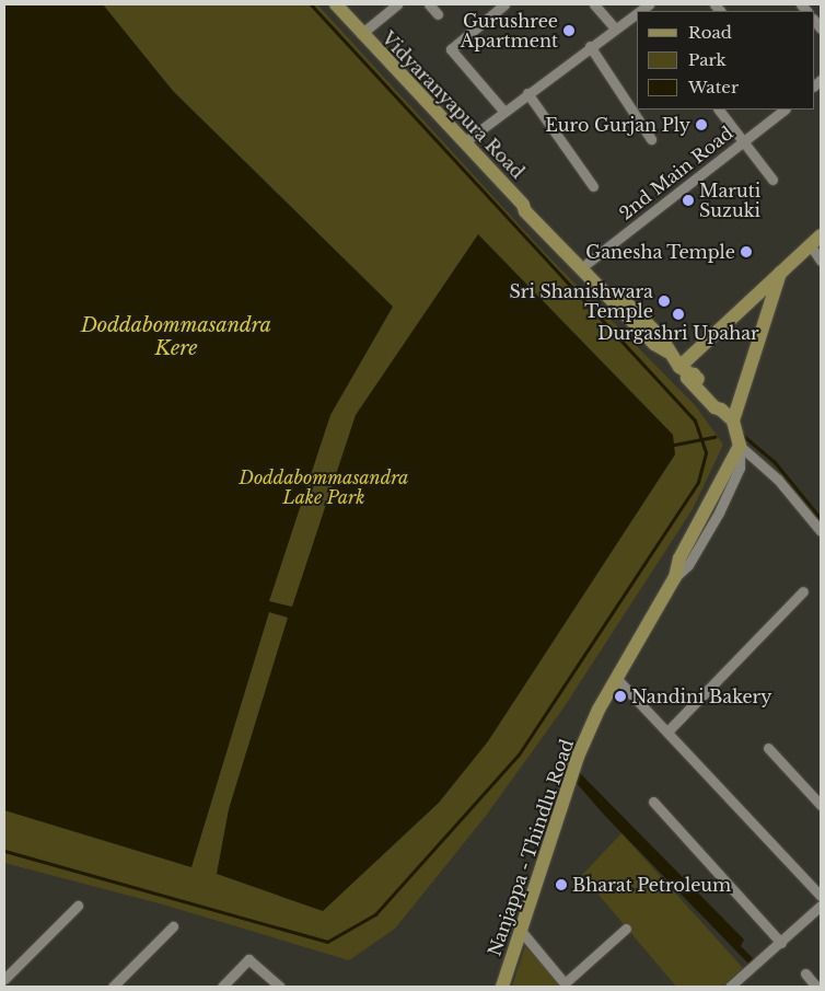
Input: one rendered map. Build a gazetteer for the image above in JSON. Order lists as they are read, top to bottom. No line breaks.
{"streets":{"main road":["Vidyaranyapura Road","Nanjappa - Thindlu Road"],"street":["2nd Main Road"]},"crossings":[["Vidyaranyapura Road","2nd Main Road"]],"water":["Doddabommasandra Kere"],"parks":["Doddabommasandra Lake Park"],"places":["Gurushree Apartment","Euro Gurjan Ply","Maruti Suzuki","Ganesha Temple","Sri Shanishwara Temple","Durgashri Upahar","Nandini Bakery","Bharat Petroleum"],"legend":["Road","Park","Water"]}
